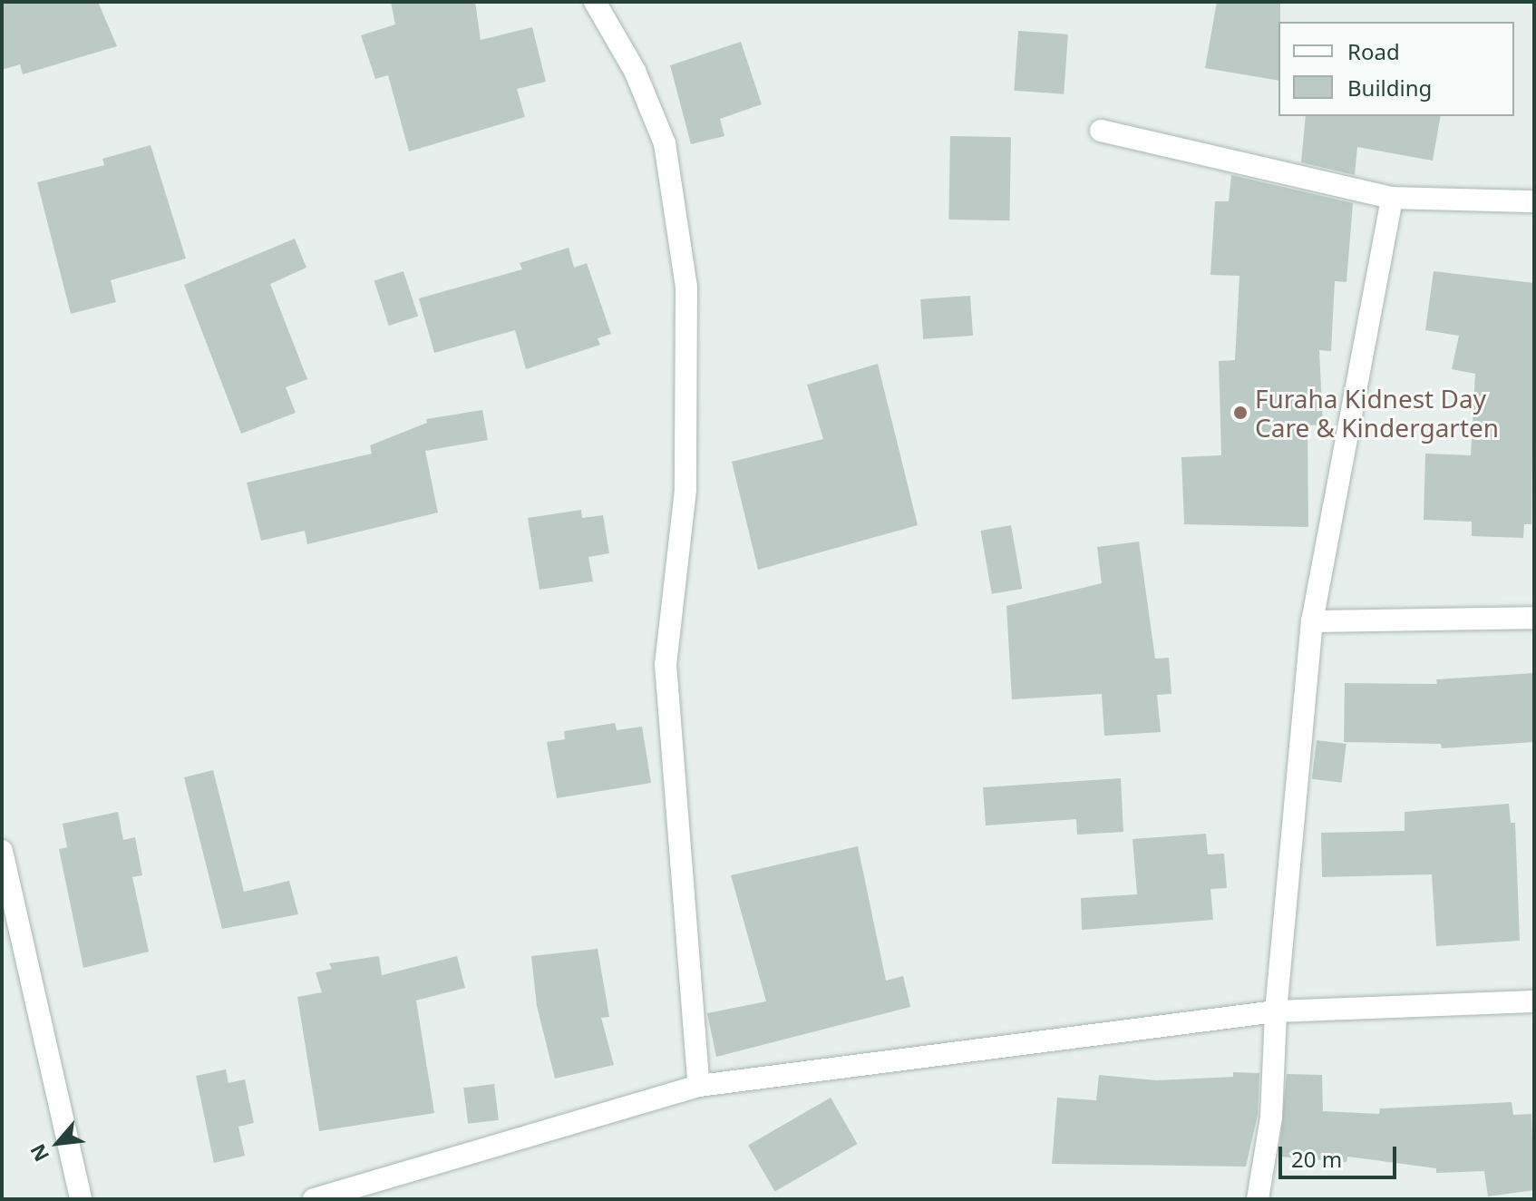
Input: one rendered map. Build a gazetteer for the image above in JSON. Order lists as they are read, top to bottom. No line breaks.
{"places":["Furaha Kidnest Day Care & Kindergarten"],"legend":["Road","Building"],"scale_bar":"20 m","north":"bottom left"}
